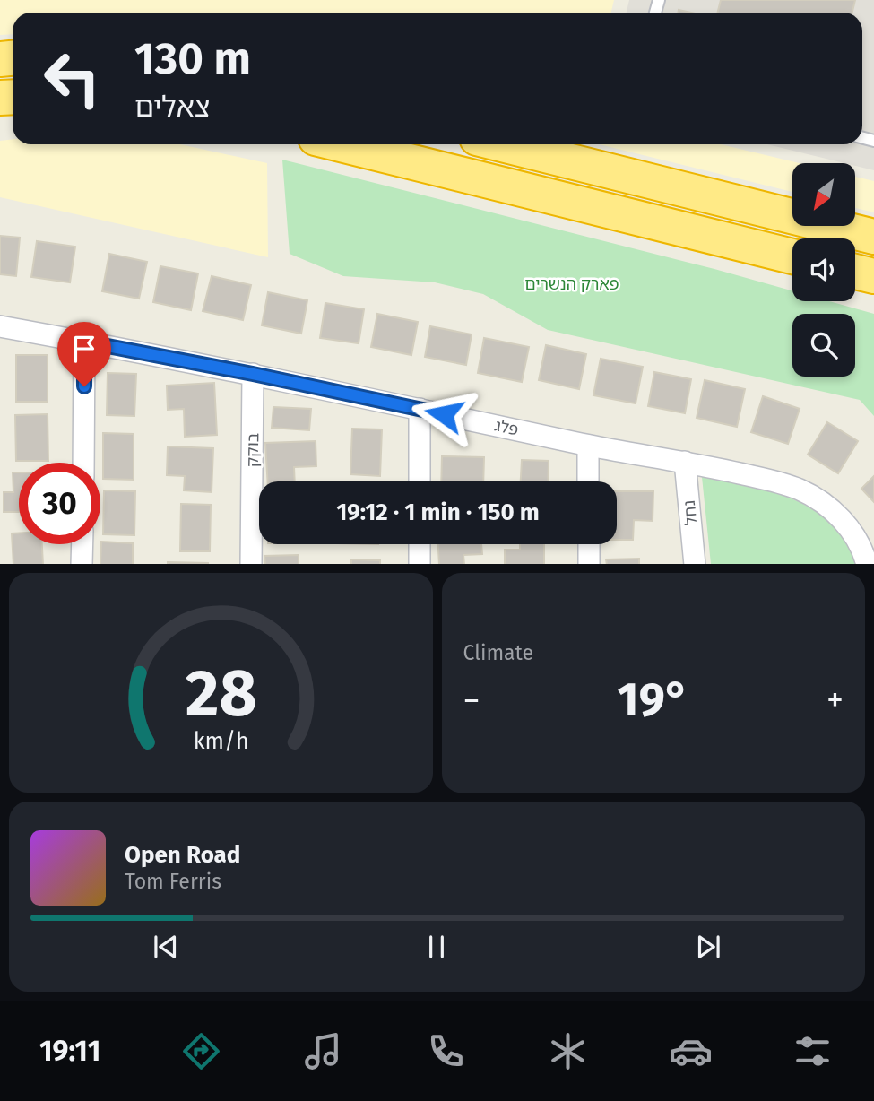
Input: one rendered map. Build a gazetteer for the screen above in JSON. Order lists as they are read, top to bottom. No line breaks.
{"streets":{"street":["פלג","בוקק","נחל"]},"crossings":[["פלג","בוקק"],["פלג","נחל"]],"parks":["פארק הנשרים"],"north":"bottom left","page":{"turn":["130 m","צאלים"],"limit":"30","trip":"19:12 · 1 min · 150 m","tile":"Climate","heat":["−","19°","+"],"song":["Open Road","Tom Ferris"],"tabs":"19:11","gauge":["28","km/h"]}}
